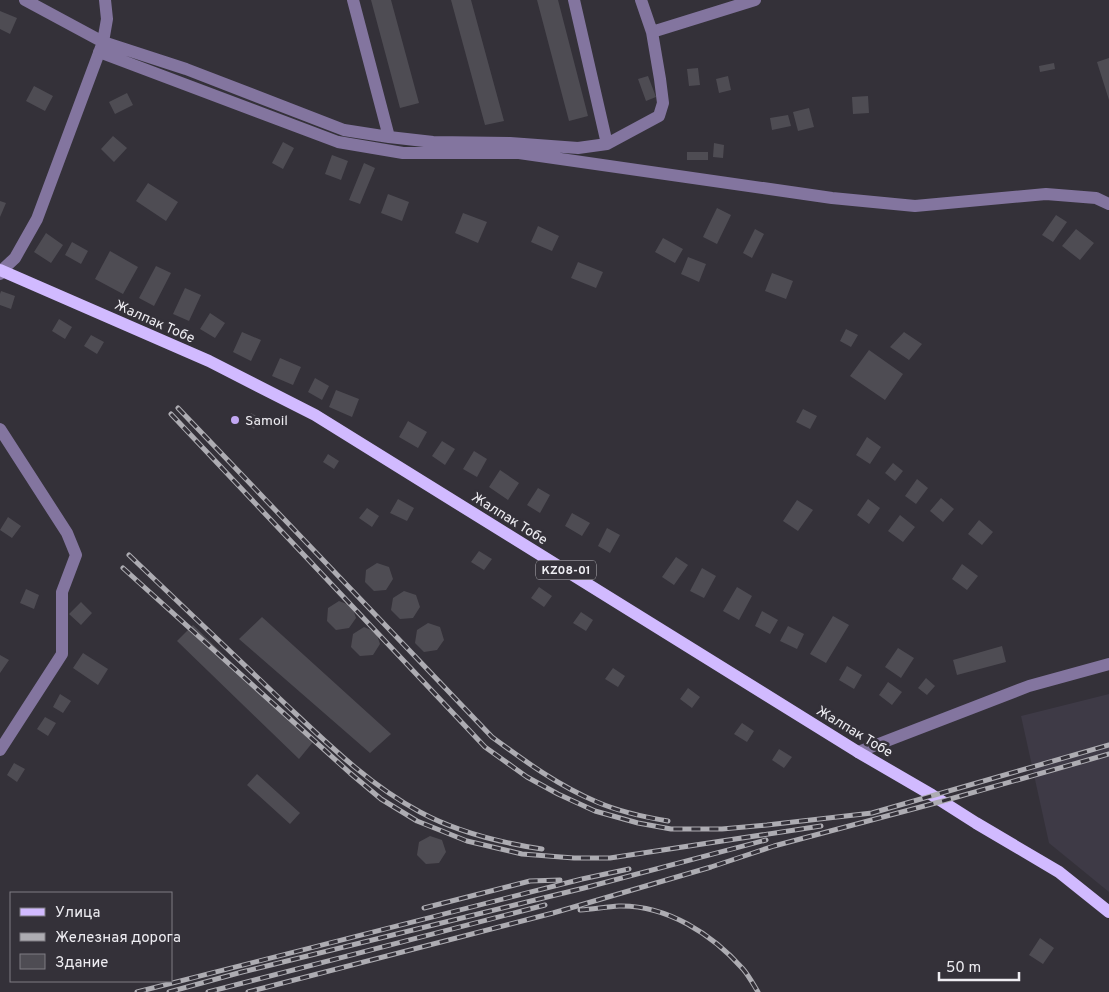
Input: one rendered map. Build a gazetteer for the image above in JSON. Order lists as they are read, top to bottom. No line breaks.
{"streets":{"main road":["Жалпак Тобе","KZ08-01"]},"places":["Samoil"],"legend":["Улица","Железная дорога","Здание"],"scale_bar":"50 m"}
